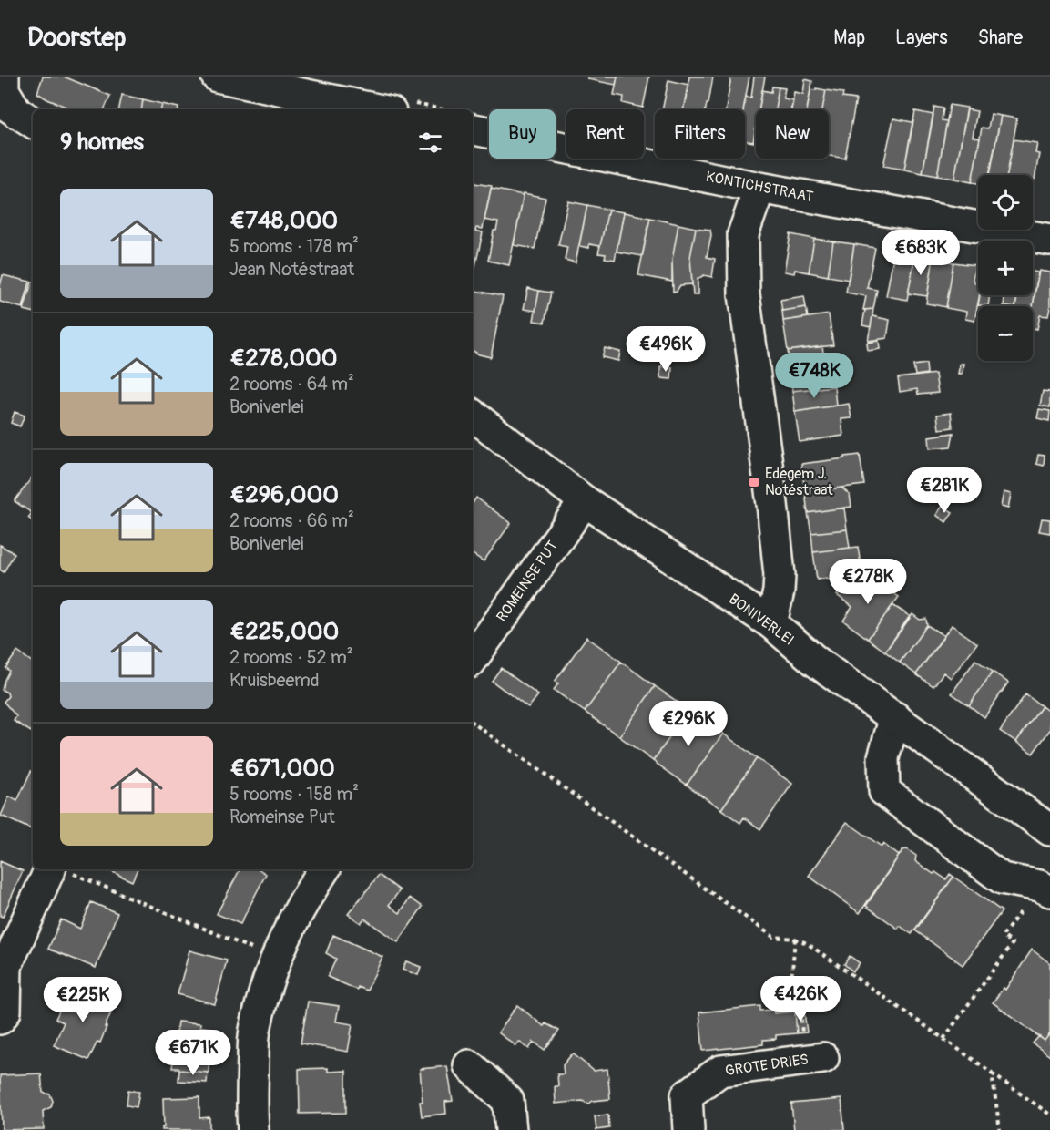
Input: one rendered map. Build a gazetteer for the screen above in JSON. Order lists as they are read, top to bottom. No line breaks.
{"streets":{"street":["KONTICHSTRAAT","ROMEINSE PUT","BONIVERLEI","GROTE DRIES"]},"crossings":[["ROMEINSE PUT","BONIVERLEI"]],"places":{"transit":["Edegem J. Notéstraat"]},"page":{"header":"Doorstep","nav":["Map","Layers","Share"],"chip":["Buy","Rent","Filters","New"],"heading":"9 homes","map_buttons":["+","−"],"list":[{"name":"€748,000","note":"5 rooms · 178 m² · Jean Notéstraat"},{"name":"€278,000","note":"2 rooms · 64 m² · Boniverlei"},{"name":"€296,000","note":"2 rooms · 66 m² · Boniverlei"},{"name":"€225,000","note":"2 rooms · 52 m² · Kruisbeemd"},{"name":"€671,000","note":"5 rooms · 158 m² · Romeinse Put"}],"price":["€683K","€496K","€748K","€281K","€278K","€296K","€426K","€225K","€671K"]}}
